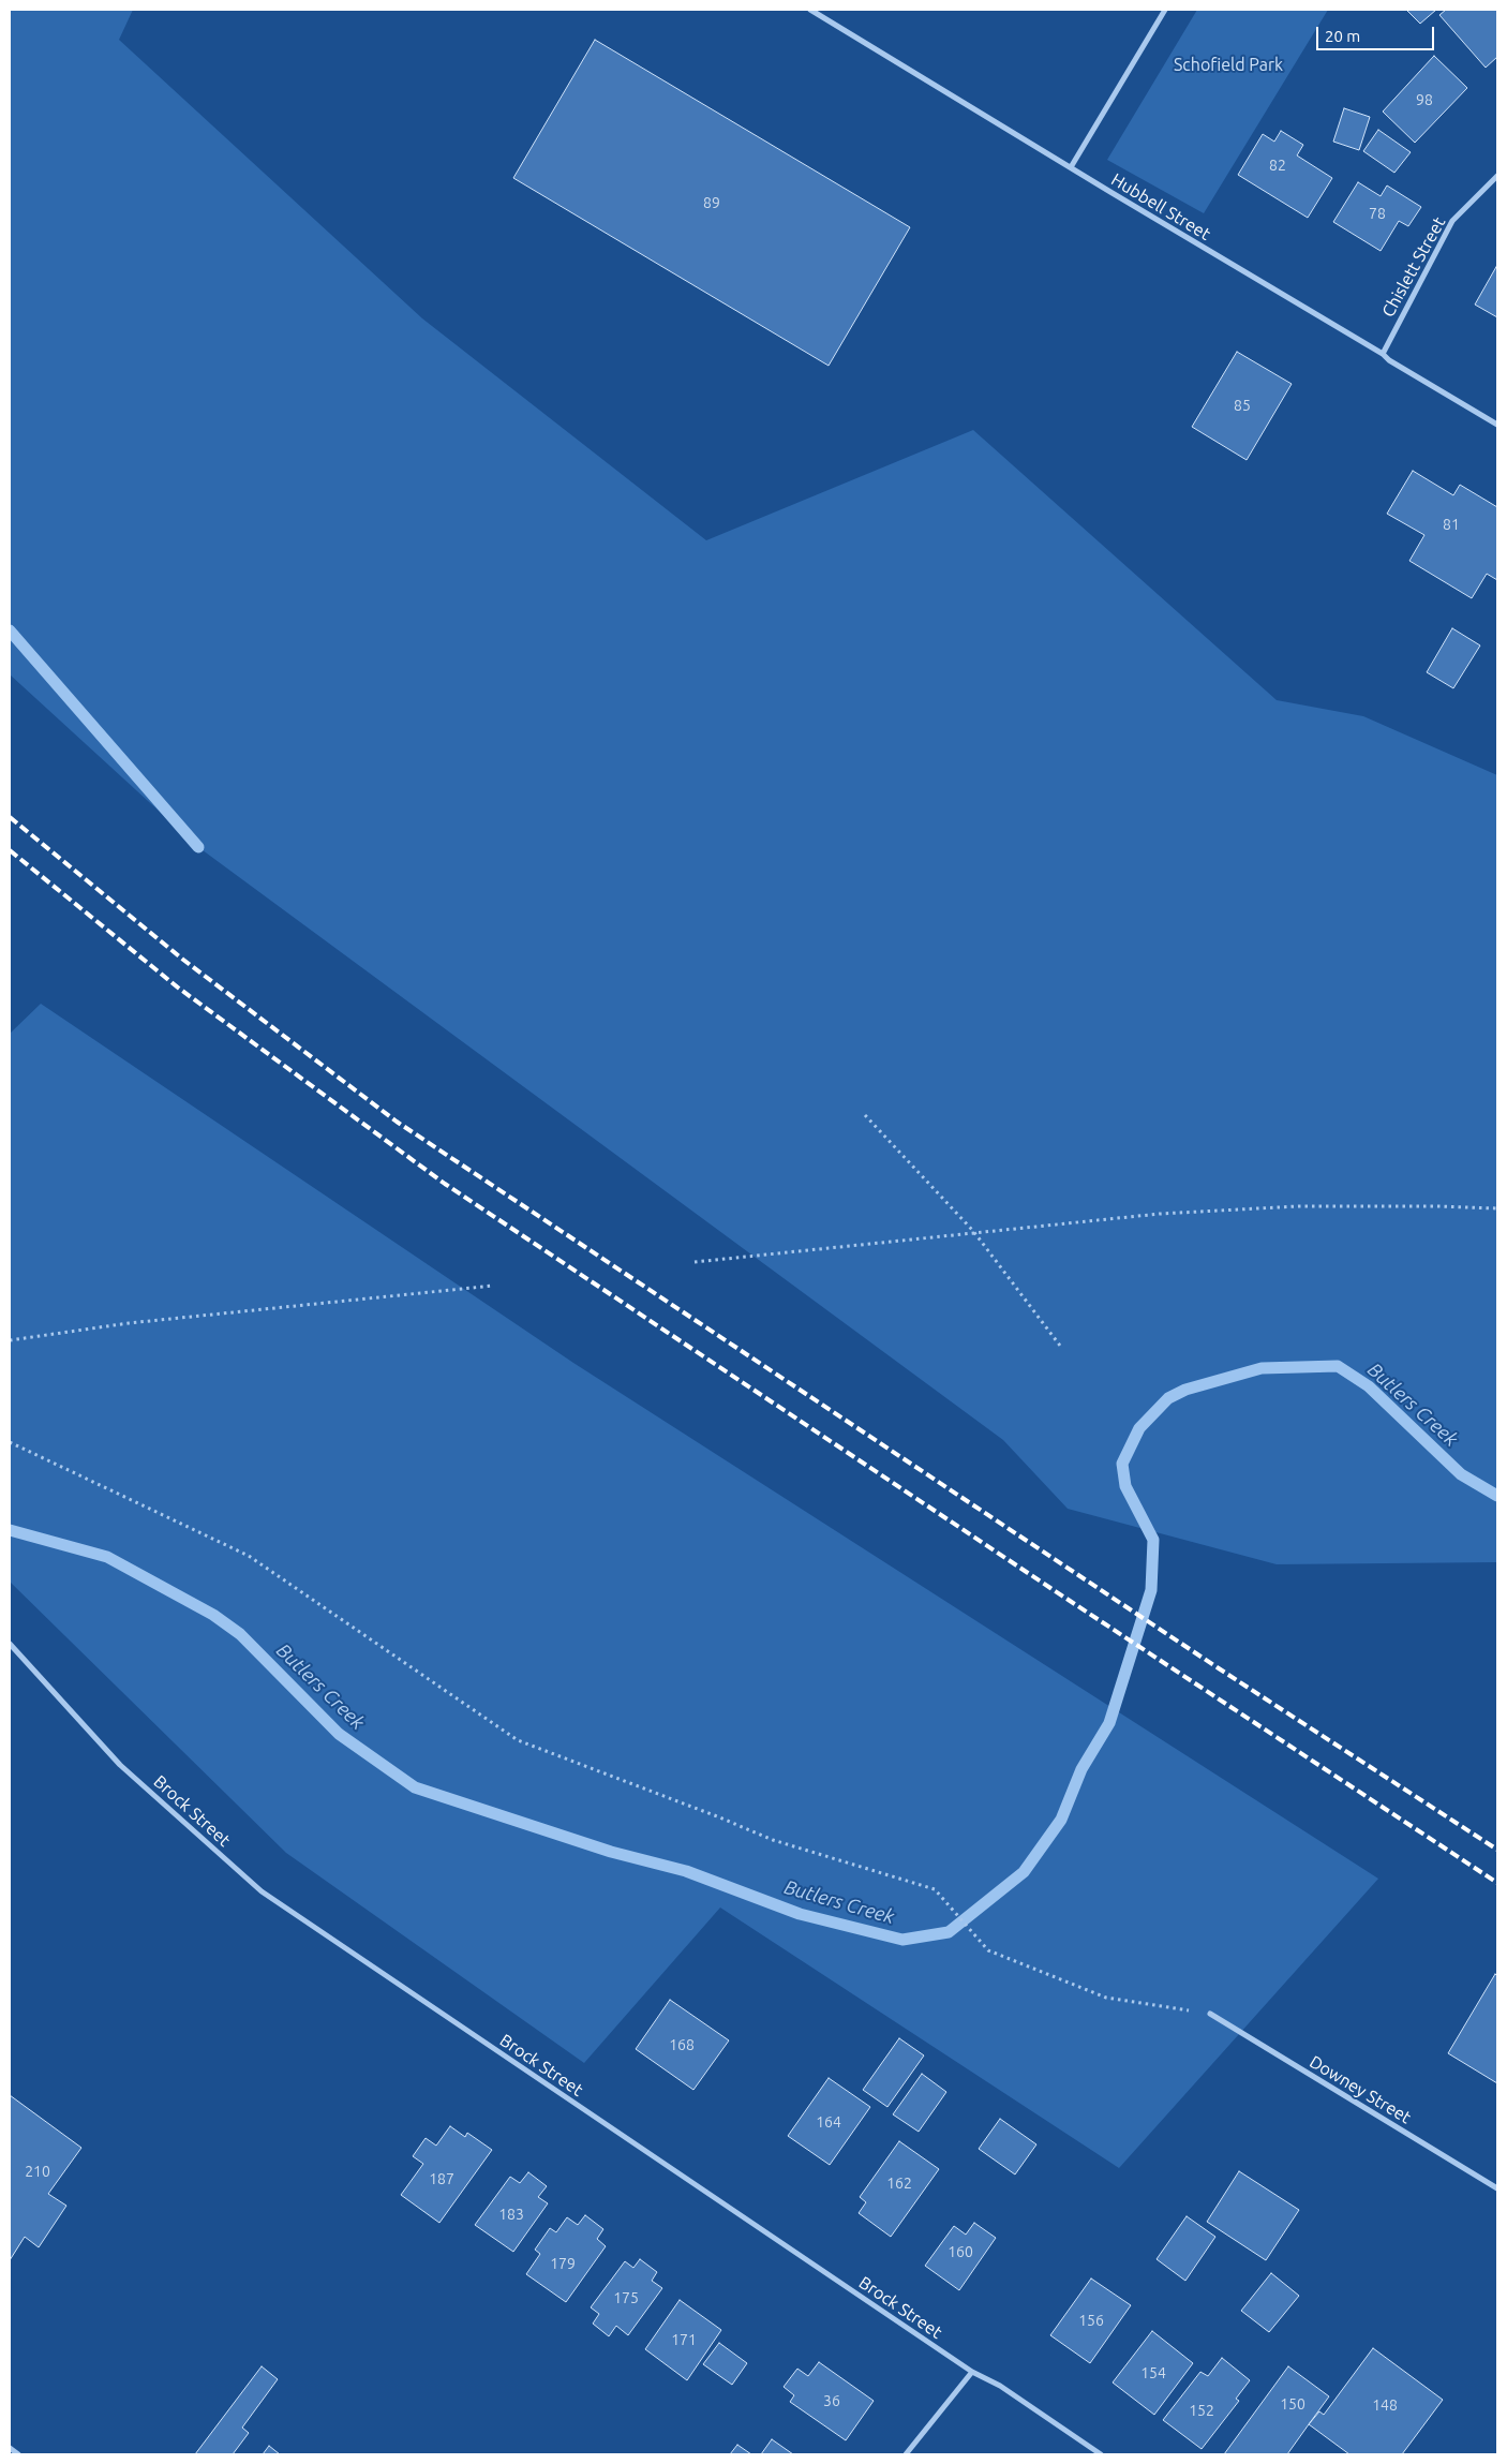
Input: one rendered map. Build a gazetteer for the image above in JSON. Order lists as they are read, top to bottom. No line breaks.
{"streets":{"street":["Hubbell Street","Chislett Street","Brock Street","Downey Street"]},"crossings":[["Hubbell Street","Chislett Street"]],"water":["Butlers Creek"],"parks":["Schofield Park"],"house_numbers":["98","82","89","78","85","81","168","164","210","187","162","183","160","179","175","156","171","154","36","150","148","152"],"scale_bar":"20 m"}
